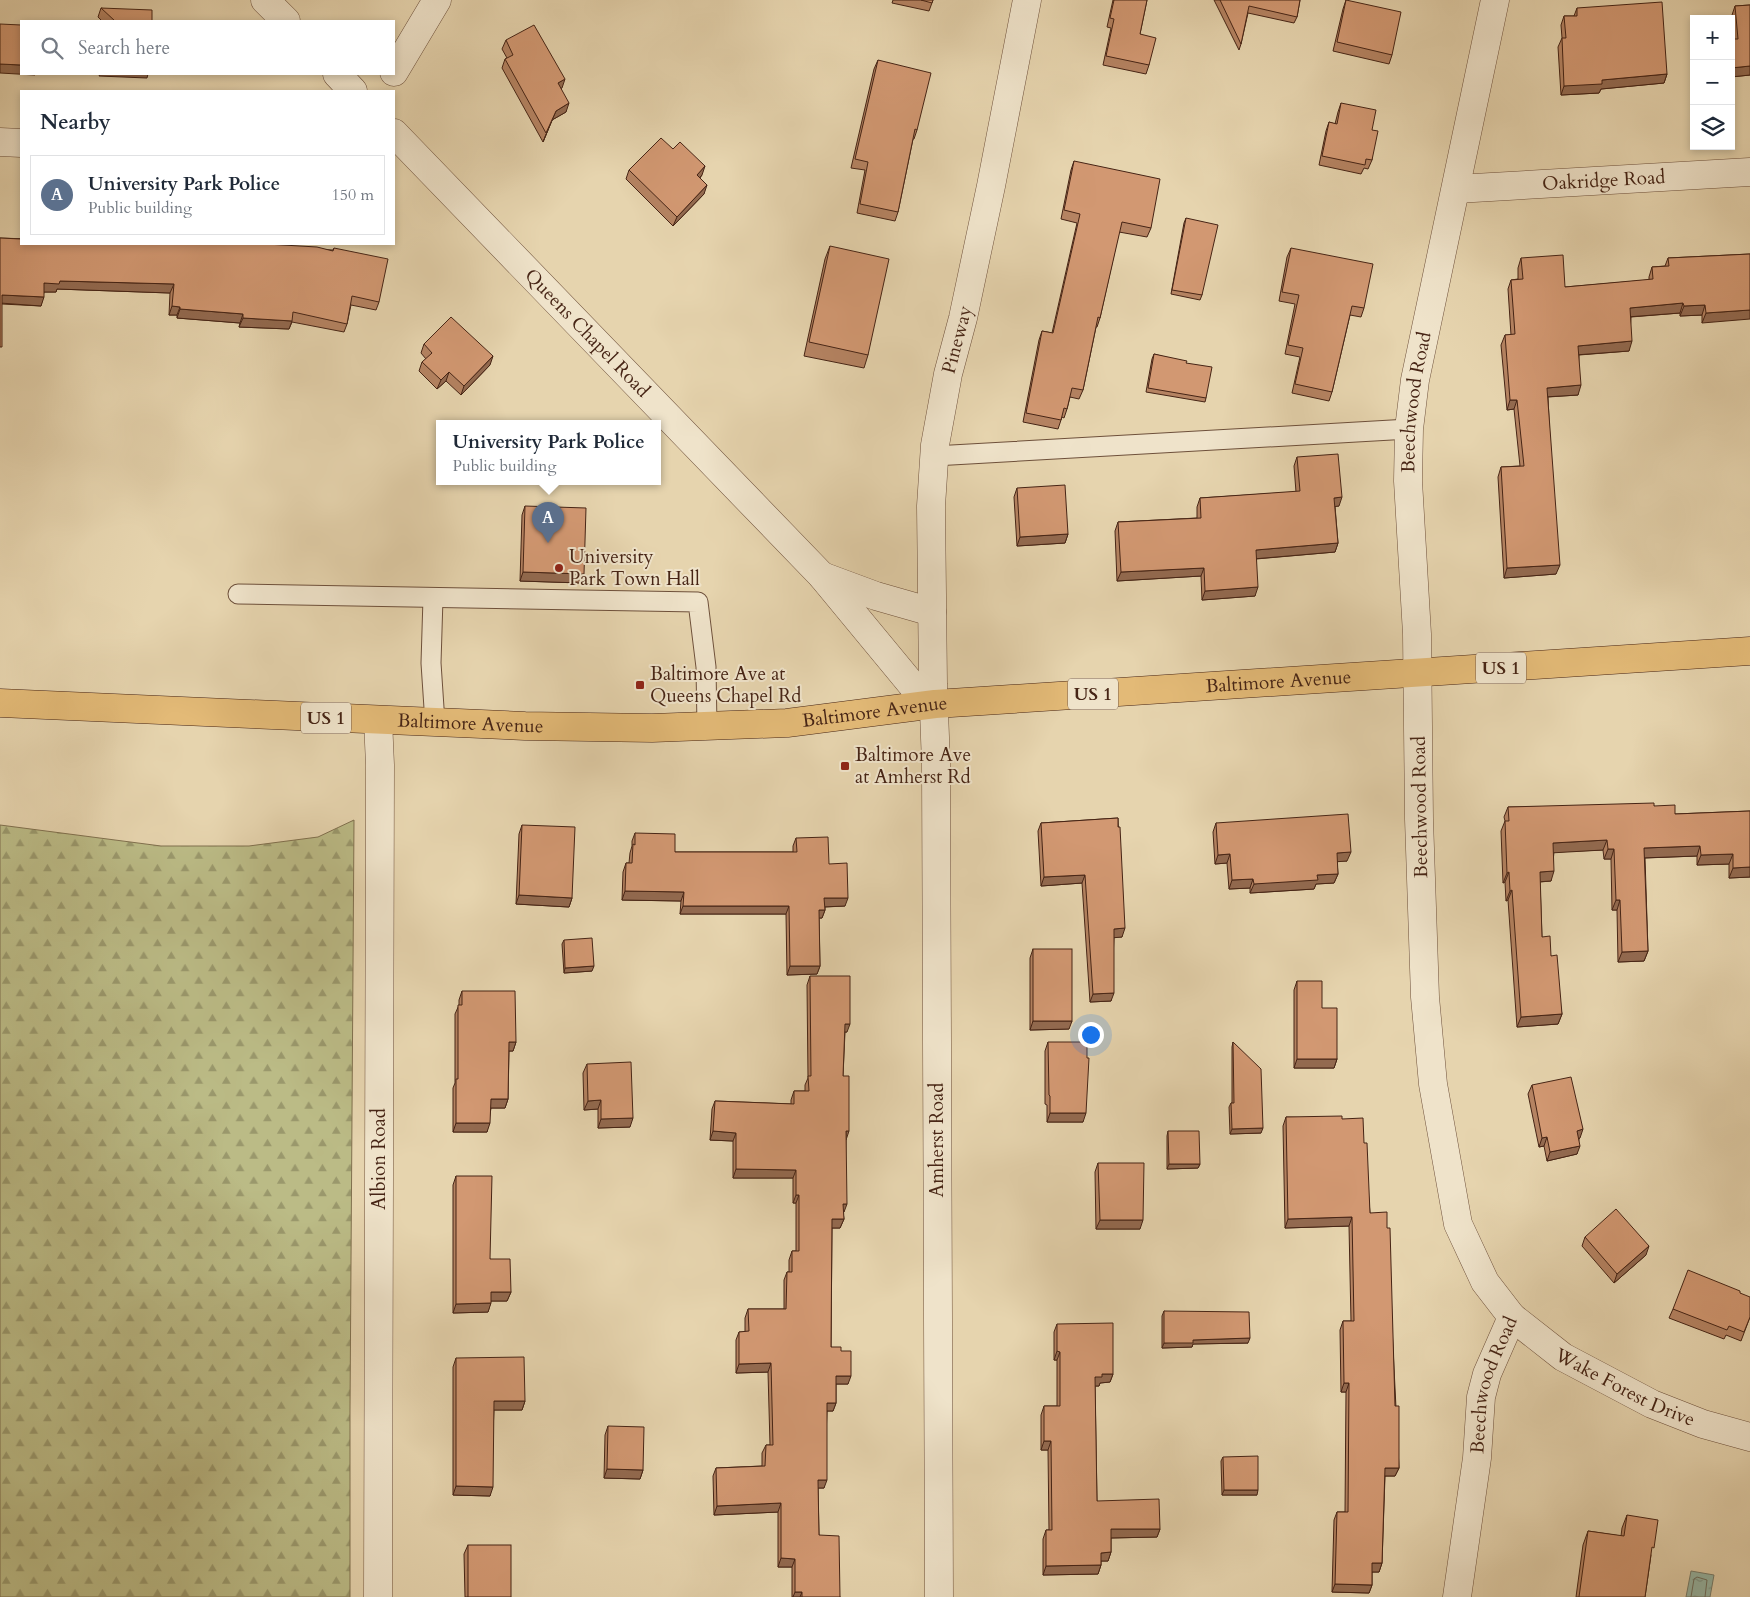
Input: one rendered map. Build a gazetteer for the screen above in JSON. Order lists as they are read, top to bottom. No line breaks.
{"streets":{"main road":["US 1","Baltimore Avenue"],"street":["Oakridge Road","Queens Chapel Road","Pineway","Beechwood Road","Amherst Road","Albion Road","Wake Forest Drive"]},"crossings":[["Oakridge Road","Beechwood Road"],["Queens Chapel Road","Pineway"],["Queens Chapel Road","Baltimore Avenue"],["Queens Chapel Road","Amherst Road"],["Pineway","Baltimore Avenue"],["Pineway","Amherst Road"],["Beechwood Road","Baltimore Avenue"],["Beechwood Road","Wake Forest Drive"],["Baltimore Avenue","Amherst Road"],["Baltimore Avenue","Albion Road"]],"places":{"other":["University Park Town Hall"],"transit":["Baltimore Ave at Queens Chapel Rd","Baltimore Ave at Amherst Rd"]},"page":{"map_buttons":["+","−"],"search":"Search here","heading":"Nearby","list":[{"mark":"A","name":"University Park Police","note":"Public building","value":"150 m"}],"popup":["University Park Police","Public building"],"pins":"A"}}
